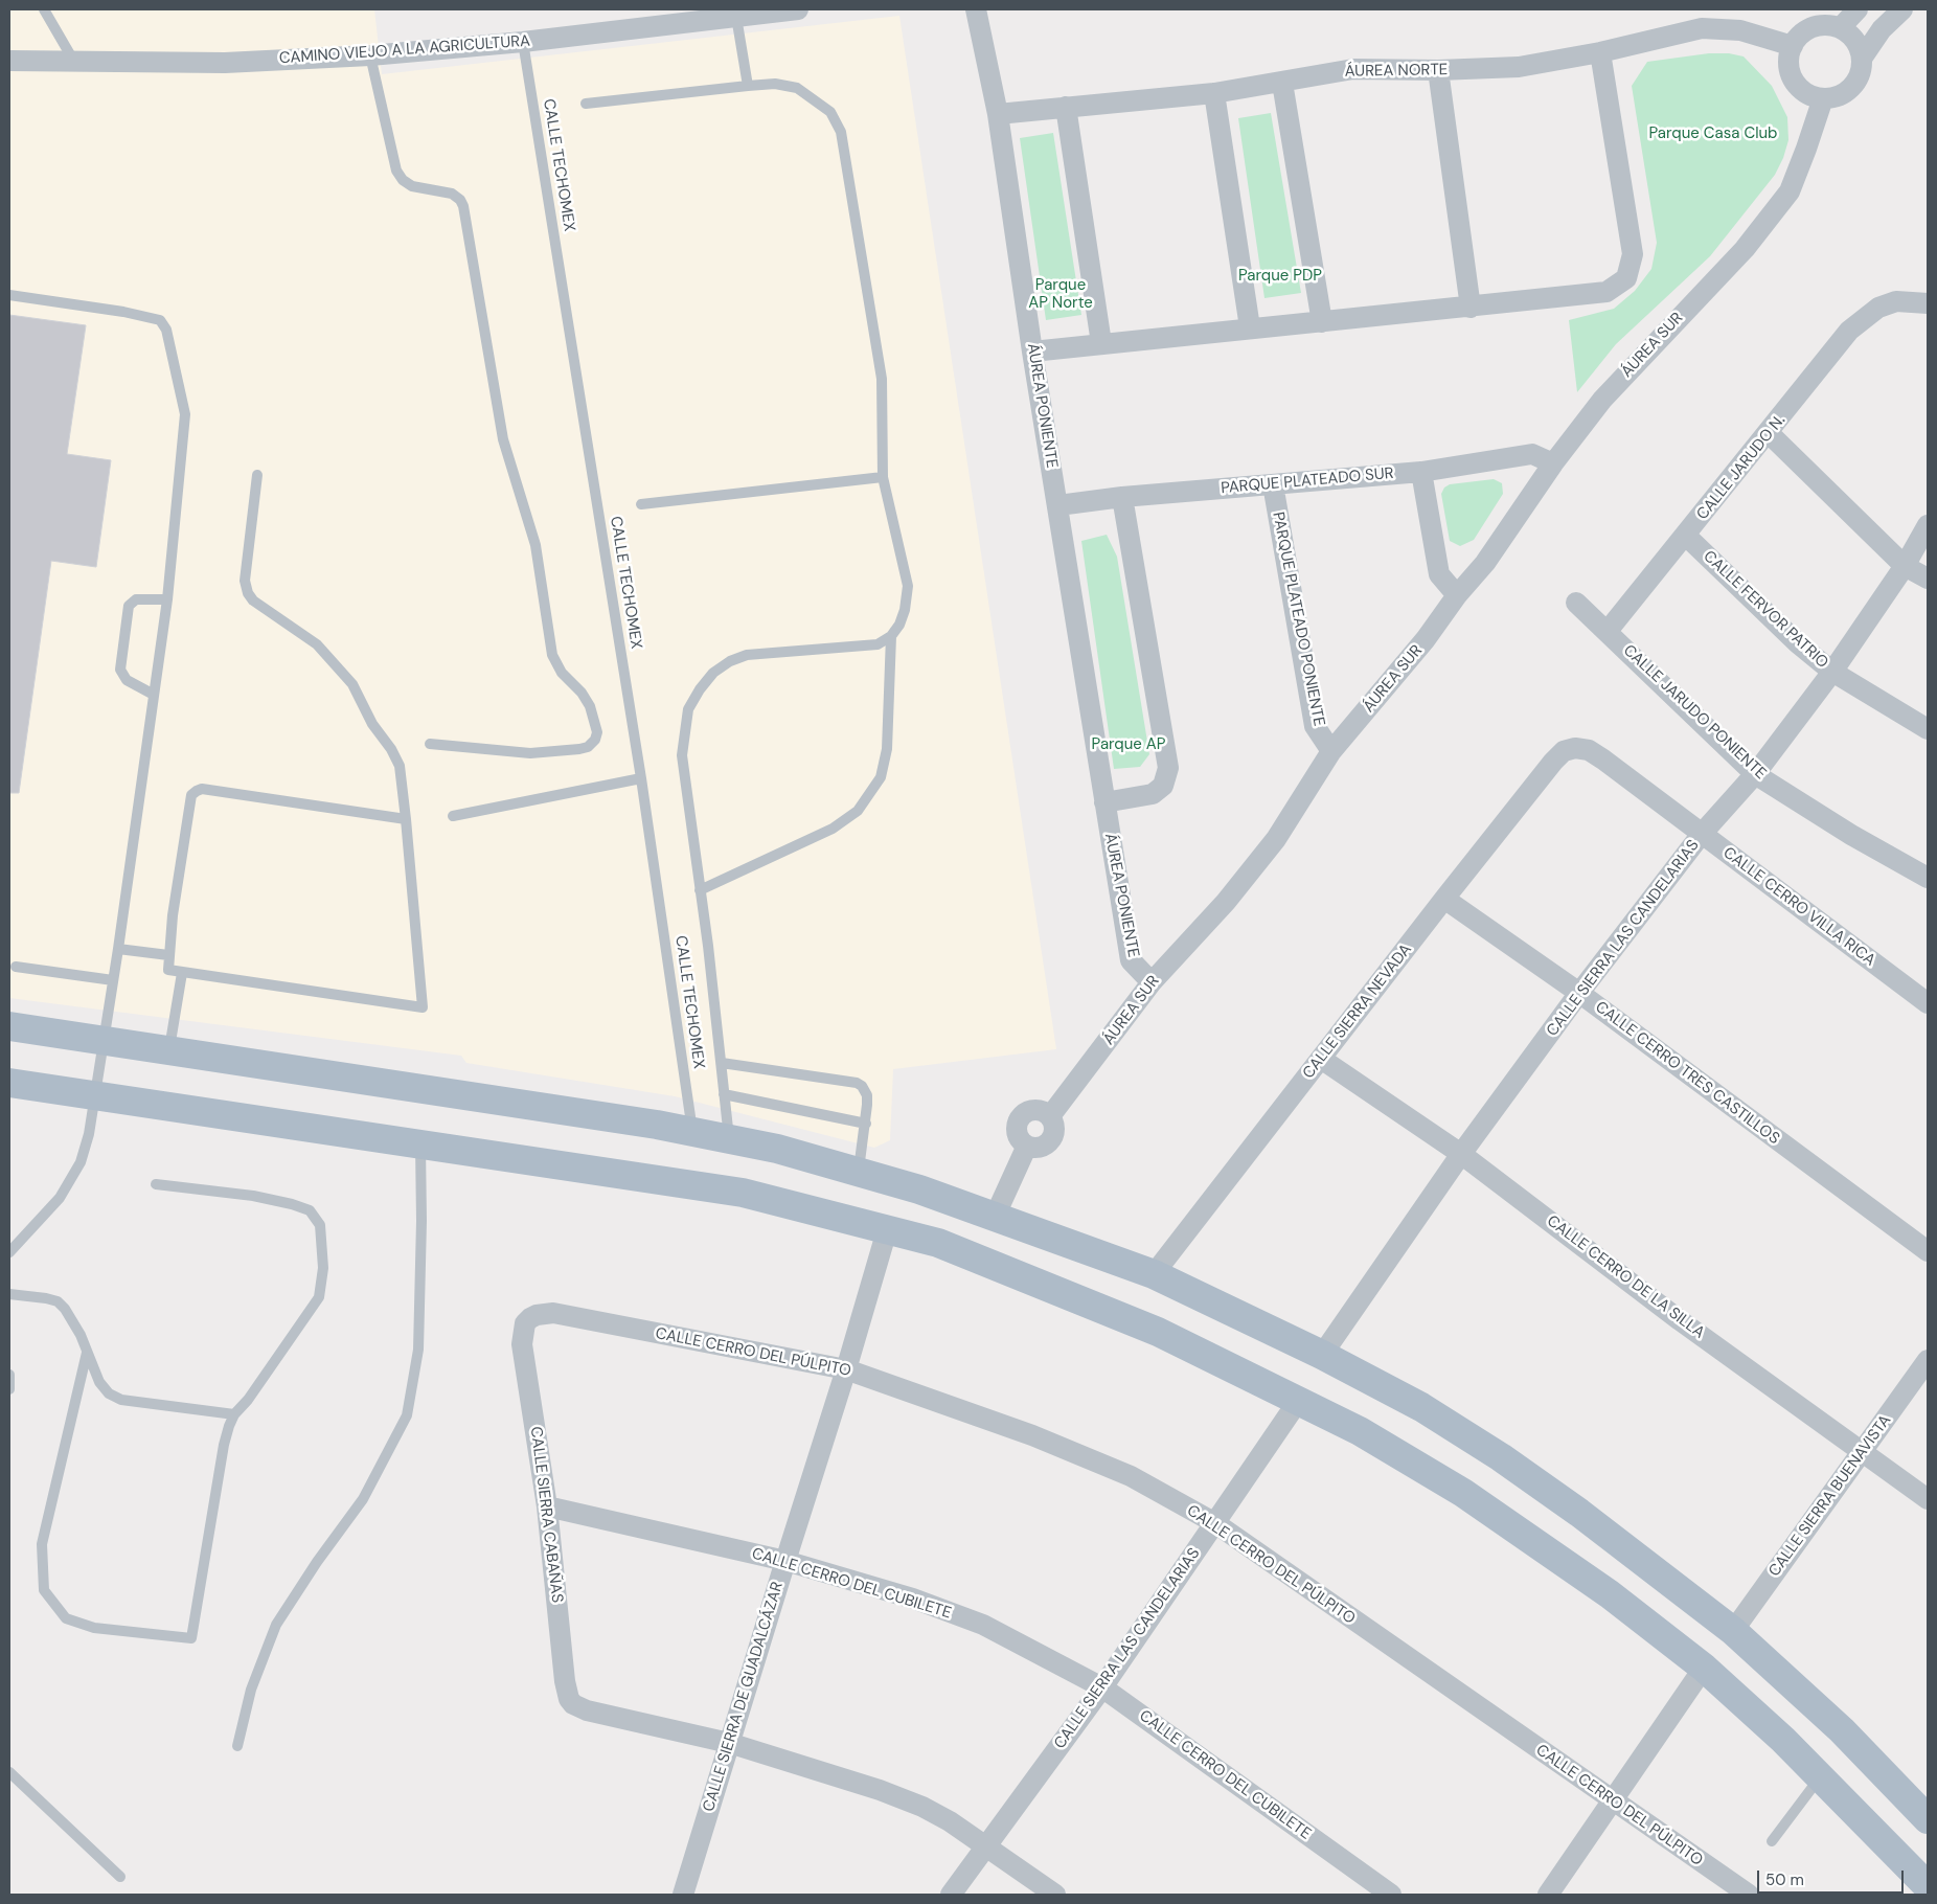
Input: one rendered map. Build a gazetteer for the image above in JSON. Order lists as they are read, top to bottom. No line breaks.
{"streets":{"street":["CAMINO VIEJO A LA AGRICULTURA","ÁUREA NORTE","ÁUREA SUR","ÁUREA PONIENTE","CALLE JARUDO N.","PARQUE PLATEADO SUR","CALLE FERVOR PATRIO","PARQUE PLATEADO PONIENTE","CALLE JARUDO PONIENTE","CALLE CERRO VILLA RICA","CALLE SIERRA LAS CANDELARIAS","CALLE SIERRA NEVADA","CALLE CERRO TRES CASTILLOS","CALLE CERRO DE LA SILLA","CALLE CERRO DEL PÚLPITO","CALLE SIERRA BUENAVISTA","CALLE SIERRA CABAÑAS","CALLE CERRO DEL CUBILETE","CALLE SIERRA DE GUADALCÁZAR"],"lane":["CALLE TECHOMEX"]},"crossings":[["CAMINO VIEJO A LA AGRICULTURA","CALLE TECHOMEX"],["ÁUREA NORTE","ÁUREA SUR"],["ÁUREA NORTE","ÁUREA PONIENTE"],["ÁUREA SUR","ÁUREA PONIENTE"],["ÁUREA SUR","PARQUE PLATEADO SUR"],["ÁUREA SUR","PARQUE PLATEADO PONIENTE"],["ÁUREA PONIENTE","PARQUE PLATEADO SUR"],["CALLE JARUDO N.","CALLE FERVOR PATRIO"],["CALLE JARUDO N.","CALLE JARUDO PONIENTE"],["PARQUE PLATEADO SUR","PARQUE PLATEADO PONIENTE"],["CALLE FERVOR PATRIO","CALLE SIERRA LAS CANDELARIAS"],["CALLE JARUDO PONIENTE","CALLE SIERRA LAS CANDELARIAS"],["CALLE CERRO VILLA RICA","CALLE SIERRA LAS CANDELARIAS"],["CALLE CERRO VILLA RICA","CALLE SIERRA NEVADA"],["CALLE SIERRA LAS CANDELARIAS","CALLE CERRO TRES CASTILLOS"],["CALLE SIERRA LAS CANDELARIAS","CALLE CERRO DE LA SILLA"],["CALLE SIERRA LAS CANDELARIAS","CALLE CERRO DEL PÚLPITO"],["CALLE SIERRA LAS CANDELARIAS","CALLE CERRO DEL CUBILETE"],["CALLE SIERRA NEVADA","CALLE CERRO TRES CASTILLOS"],["CALLE SIERRA NEVADA","CALLE CERRO DE LA SILLA"],["CALLE CERRO DE LA SILLA","CALLE SIERRA BUENAVISTA"],["CALLE CERRO DEL PÚLPITO","CALLE SIERRA CABAÑAS"],["CALLE CERRO DEL PÚLPITO","CALLE SIERRA DE GUADALCÁZAR"],["CALLE SIERRA CABAÑAS","CALLE CERRO DEL CUBILETE"],["CALLE SIERRA CABAÑAS","CALLE SIERRA DE GUADALCÁZAR"],["CALLE CERRO DEL CUBILETE","CALLE SIERRA DE GUADALCÁZAR"]],"parks":["Parque Casa Club","Parque PDP","Parque AP Norte","Parque AP"],"scale_bar":"50 m"}
